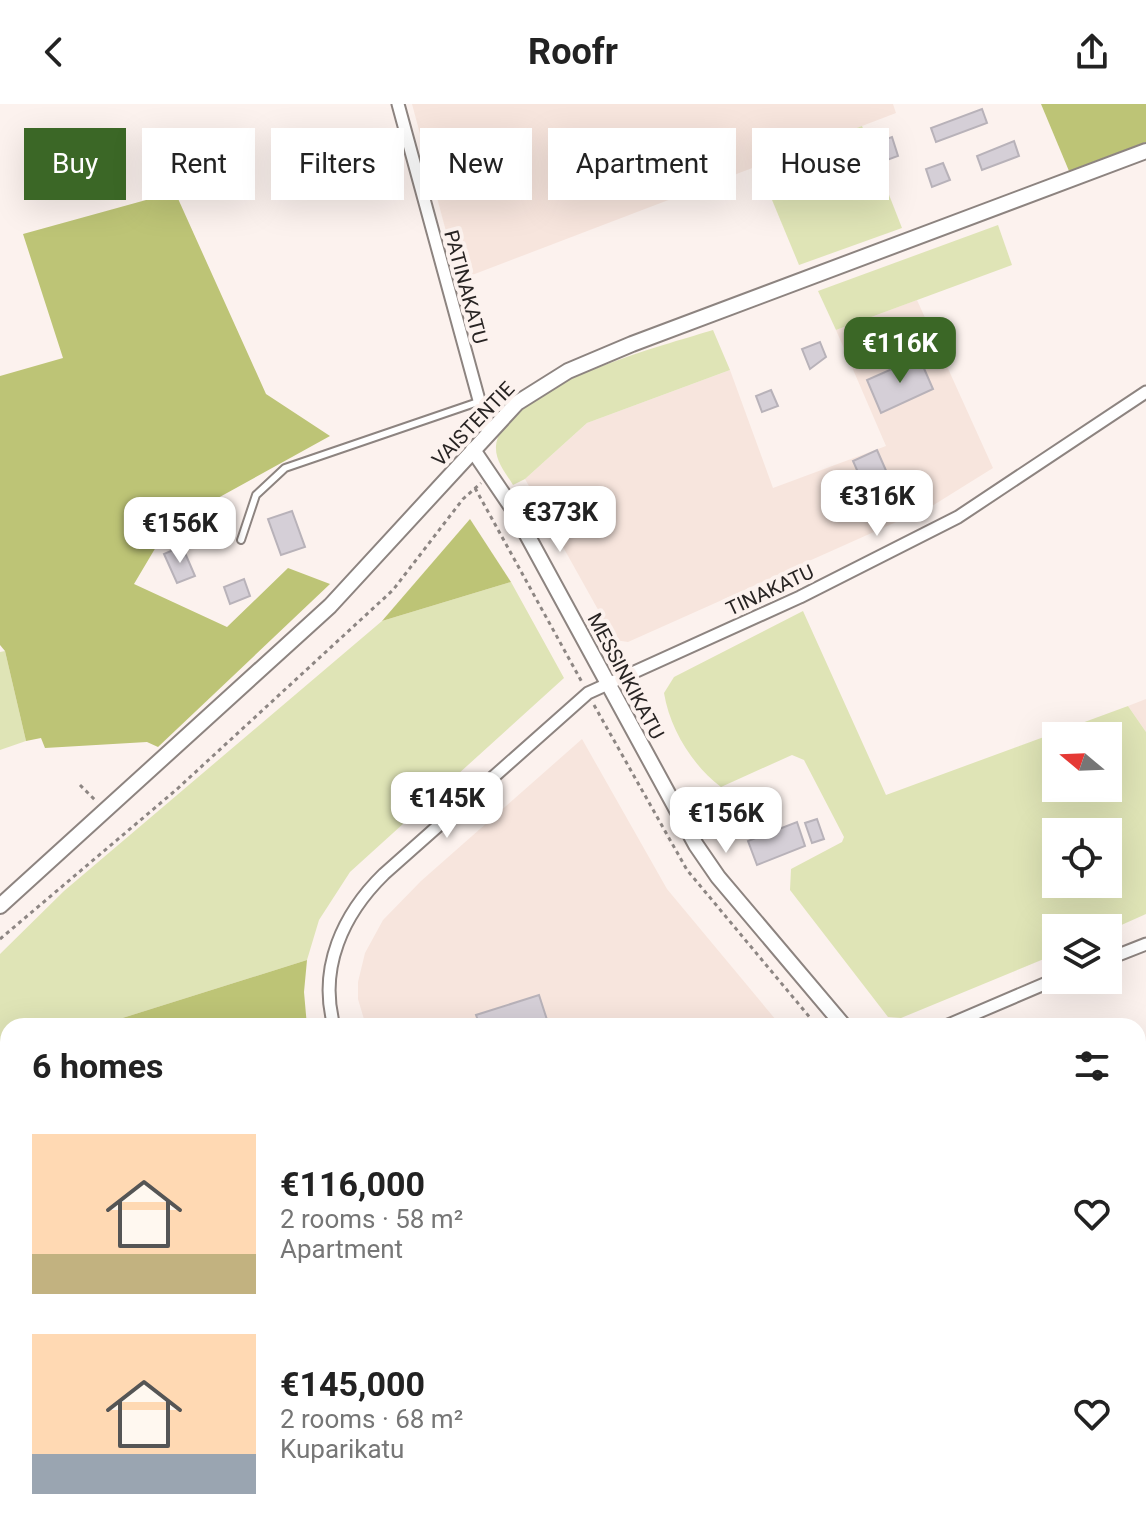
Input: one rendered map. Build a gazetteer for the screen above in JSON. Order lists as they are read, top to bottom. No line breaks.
{"streets":{"street":["PATINAKATU","VAISTENTIE","TINAKATU","MESSINKIKATU"]},"crossings":[["PATINAKATU","VAISTENTIE"],["VAISTENTIE","MESSINKIKATU"],["TINAKATU","MESSINKIKATU"]],"north":"left","page":{"header":"Roofr","chip":["Buy","Rent","Filters","New","Apartment","House"],"price":["€116K","€316K","€373K","€156K","€145K","€156K"],"heading":"6 homes","list":[{"name":"€116,000","note":"2 rooms · 58 m² · Apartment"},{"name":"€145,000","note":"2 rooms · 68 m² · Kuparikatu"}]}}
